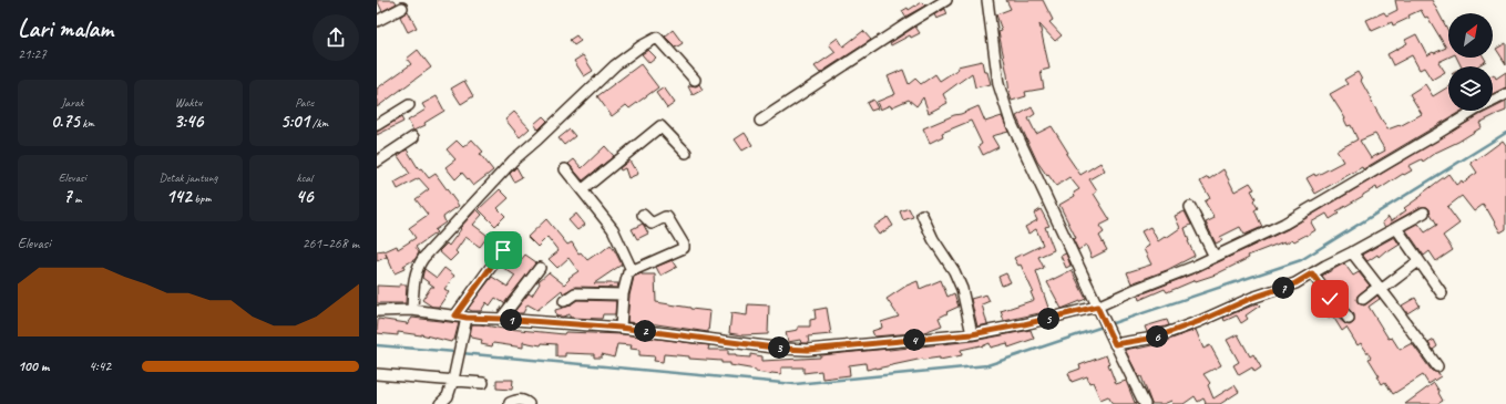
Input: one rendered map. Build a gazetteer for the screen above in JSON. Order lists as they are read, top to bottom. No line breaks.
{"north":"top right","page":{"heading":["Lari malam","21:27"],"stats":[["Jarak","0.75 km"],["Waktu","3:46"],["Pace","5:01 /km"],["Elevasi","7 m"],["Detak jantung","142 bpm"],["kcal","46"]],"chart":["Elevasi","261–268 m"],"pins":["7","5","1","2","6","4","3"],"list":[{"name":"100 m","note":"4:42"}]}}
